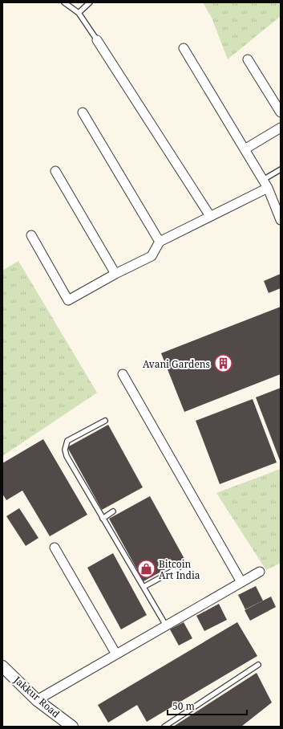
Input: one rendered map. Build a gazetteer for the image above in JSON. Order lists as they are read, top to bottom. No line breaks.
{"streets":{"street":["Jakkur Road"]},"places":{"building":["Avani Gardens"],"shop":["Bitcoin Art India"]},"scale_bar":"50 m"}
